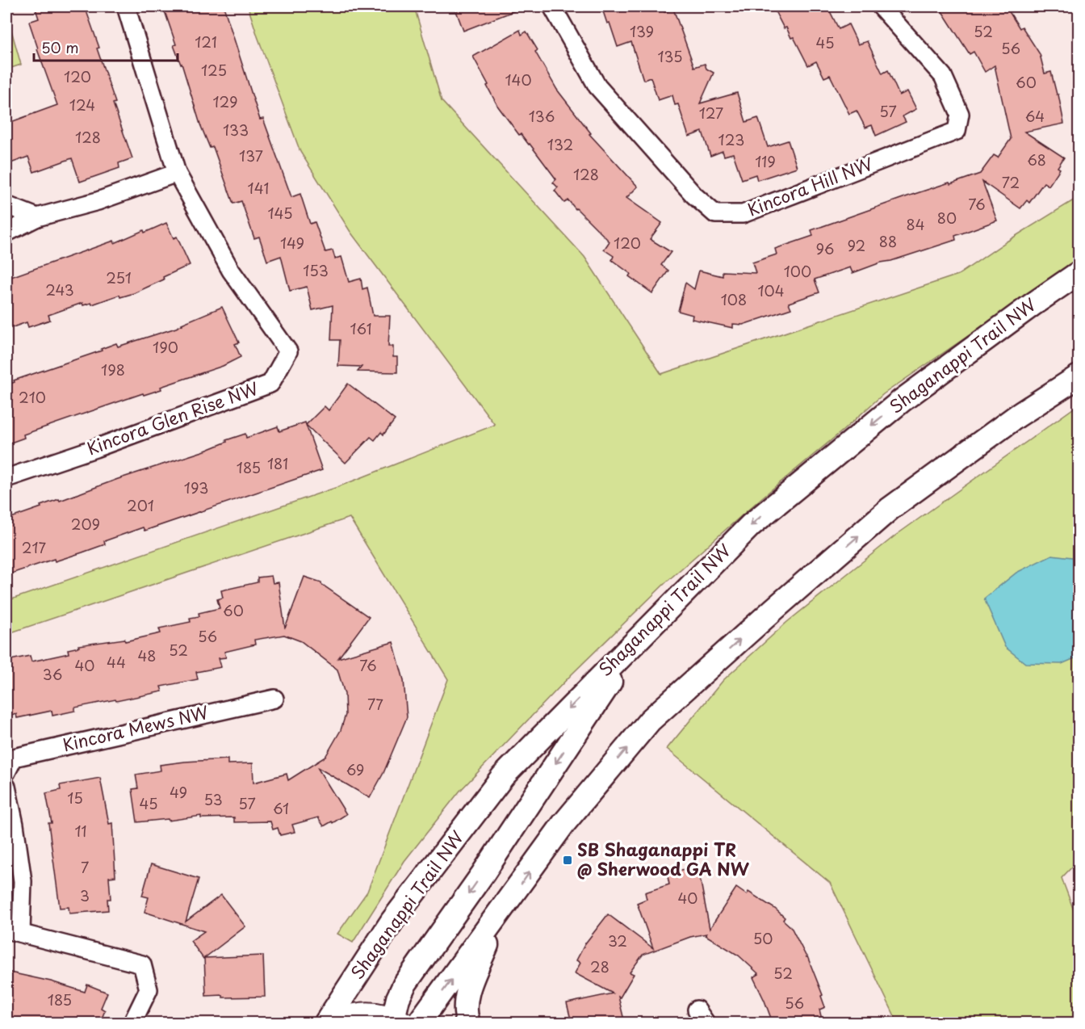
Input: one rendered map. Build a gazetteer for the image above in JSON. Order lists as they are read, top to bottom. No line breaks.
{"streets":{"main road":["Shaganappi Trail NW"],"street":["Kincora Hill NW","Kincora Glen Rise NW","Kincora Mews NW"]},"places":{"transit":["SB Shaganappi TR @ Sherwood GA NW"]},"house_numbers":["139","52","121","45","56","135","125","120","140","60","129","124","57","127","136","64","133","128","123","132","137","68","119","128","72","141","76","145","80","84","88","149","120","92","96","153","100","251","243","104","108","161","190","198","210","181","185","193","201","209","217","60","56","52","48","44","40","76","36","77","69","49","15","53","45","57","61","11","7","3","40","50","32","28","52","185","56"],"scale_bar":"50 m"}
